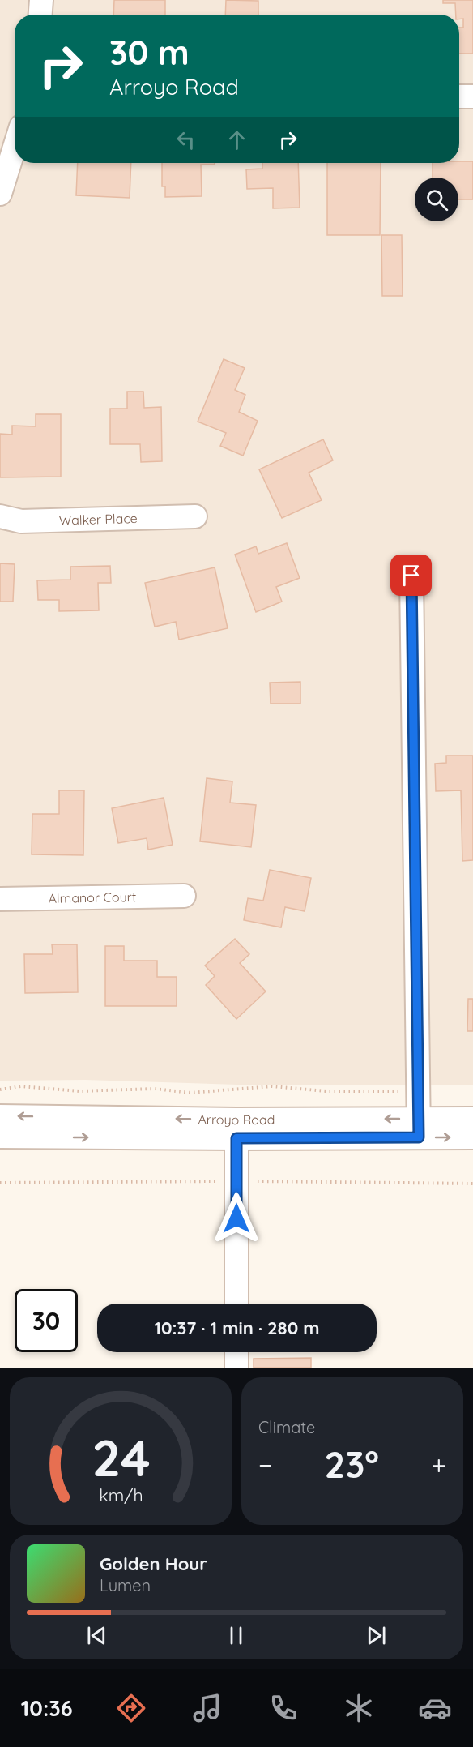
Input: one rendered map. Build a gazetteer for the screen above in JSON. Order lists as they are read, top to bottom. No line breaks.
{"streets":{"street":["Walker Place","Almanor Court","Arroyo Road"]},"page":{"turn":["30 m","Arroyo Road"],"limit":"30","trip":"10:37 · 1 min · 280 m","tile":"Climate","heat":["−","23°","+"],"song":["Golden Hour","Lumen"],"tabs":"10:36","gauge":["24","km/h"]}}
